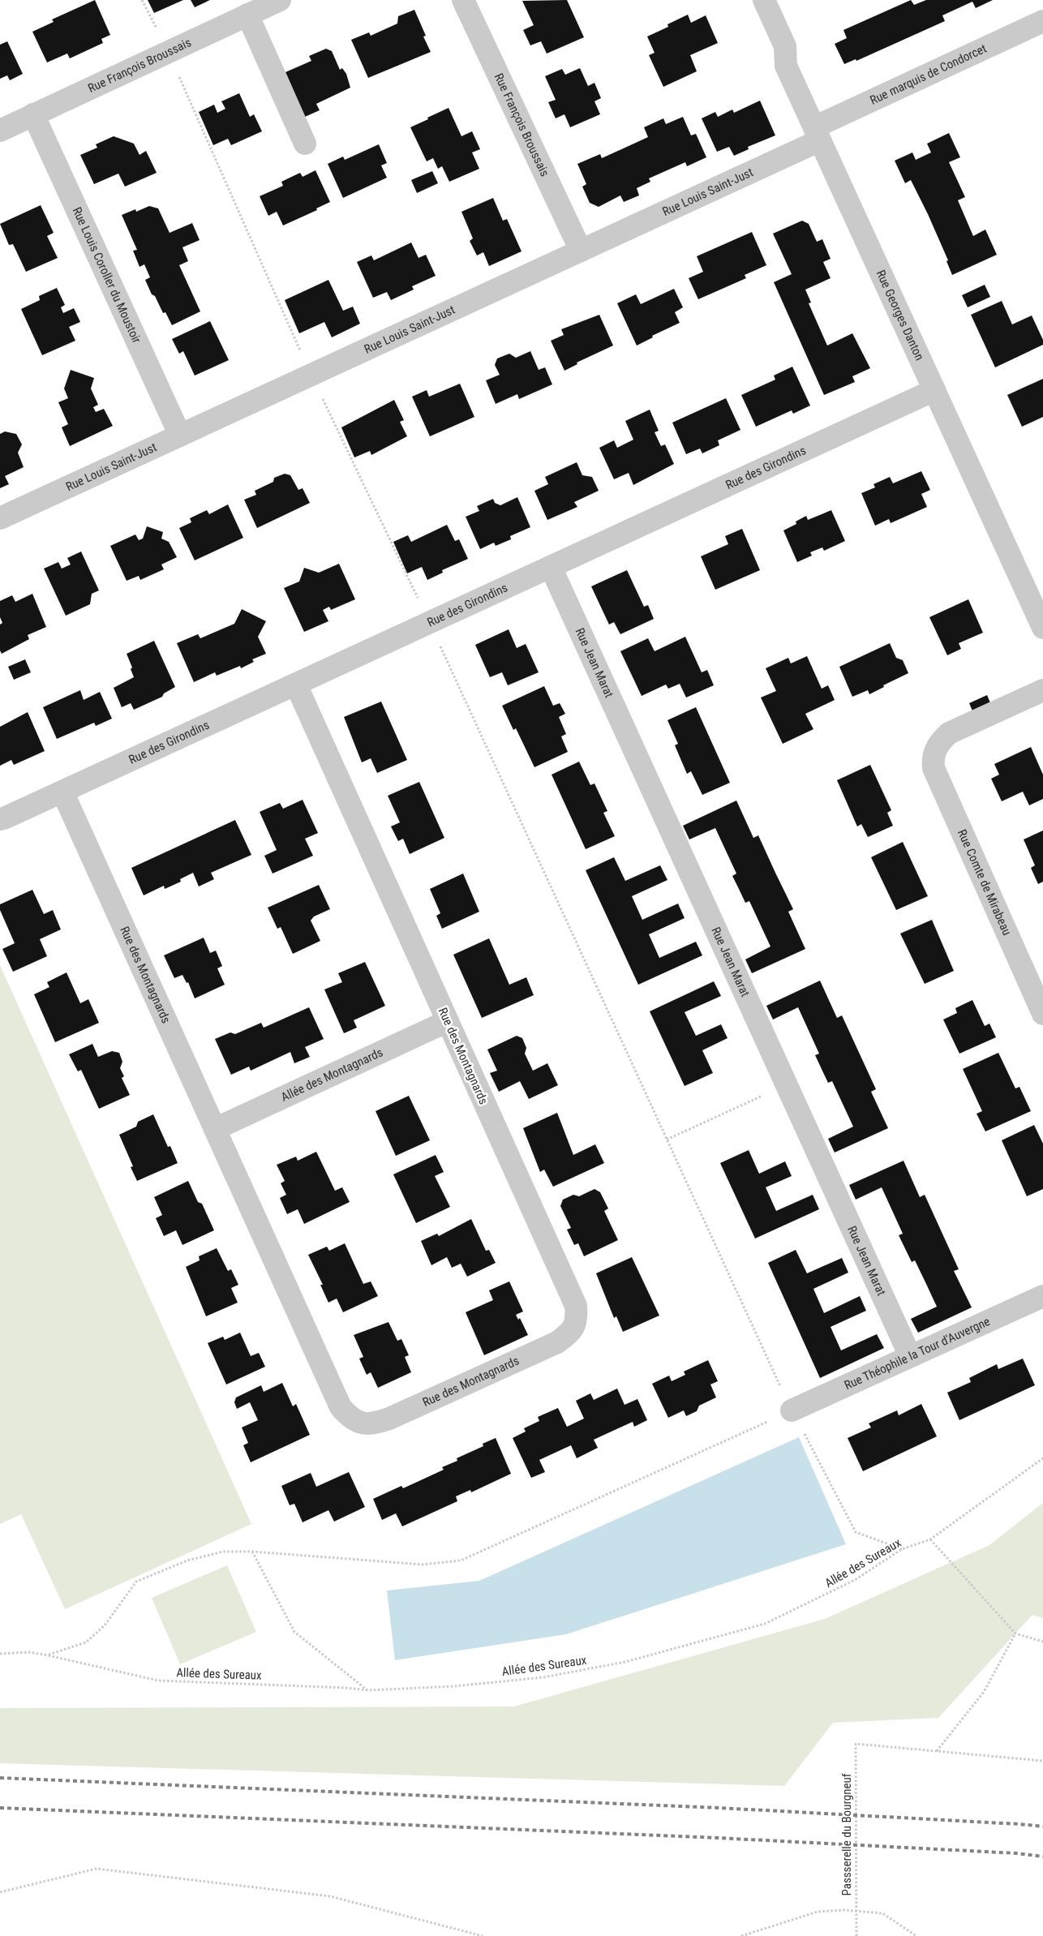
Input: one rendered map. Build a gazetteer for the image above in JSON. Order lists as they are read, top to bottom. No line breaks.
{"streets":{"street":["Rue François Broussais","Rue marquis de Condorcet","Rue Louis Saint-Just","Rue Louis Coroller du Moustoir","Rue Georges Danton","Rue des Girondins","Rue Jean Marat","Rue Comte de Mirabeau","Rue des Montagnards","Allée des Montagnards","Rue Théophile la Tour d'Auvergne"],"path":["Allée des Sureaux","Passserelle du Bourgneuf"]},"crossings":[["Rue François Broussais","Rue Louis Saint-Just"],["Rue François Broussais","Rue Louis Coroller du Moustoir"],["Rue marquis de Condorcet","Rue Louis Saint-Just"],["Rue marquis de Condorcet","Rue Georges Danton"],["Rue Louis Saint-Just","Rue Louis Coroller du Moustoir"],["Rue Louis Saint-Just","Rue Georges Danton"],["Rue Georges Danton","Rue des Girondins"],["Rue des Girondins","Rue Jean Marat"],["Rue des Girondins","Rue des Montagnards"],["Rue Jean Marat","Rue Théophile la Tour d'Auvergne"],["Rue des Montagnards","Allée des Montagnards"]]}
